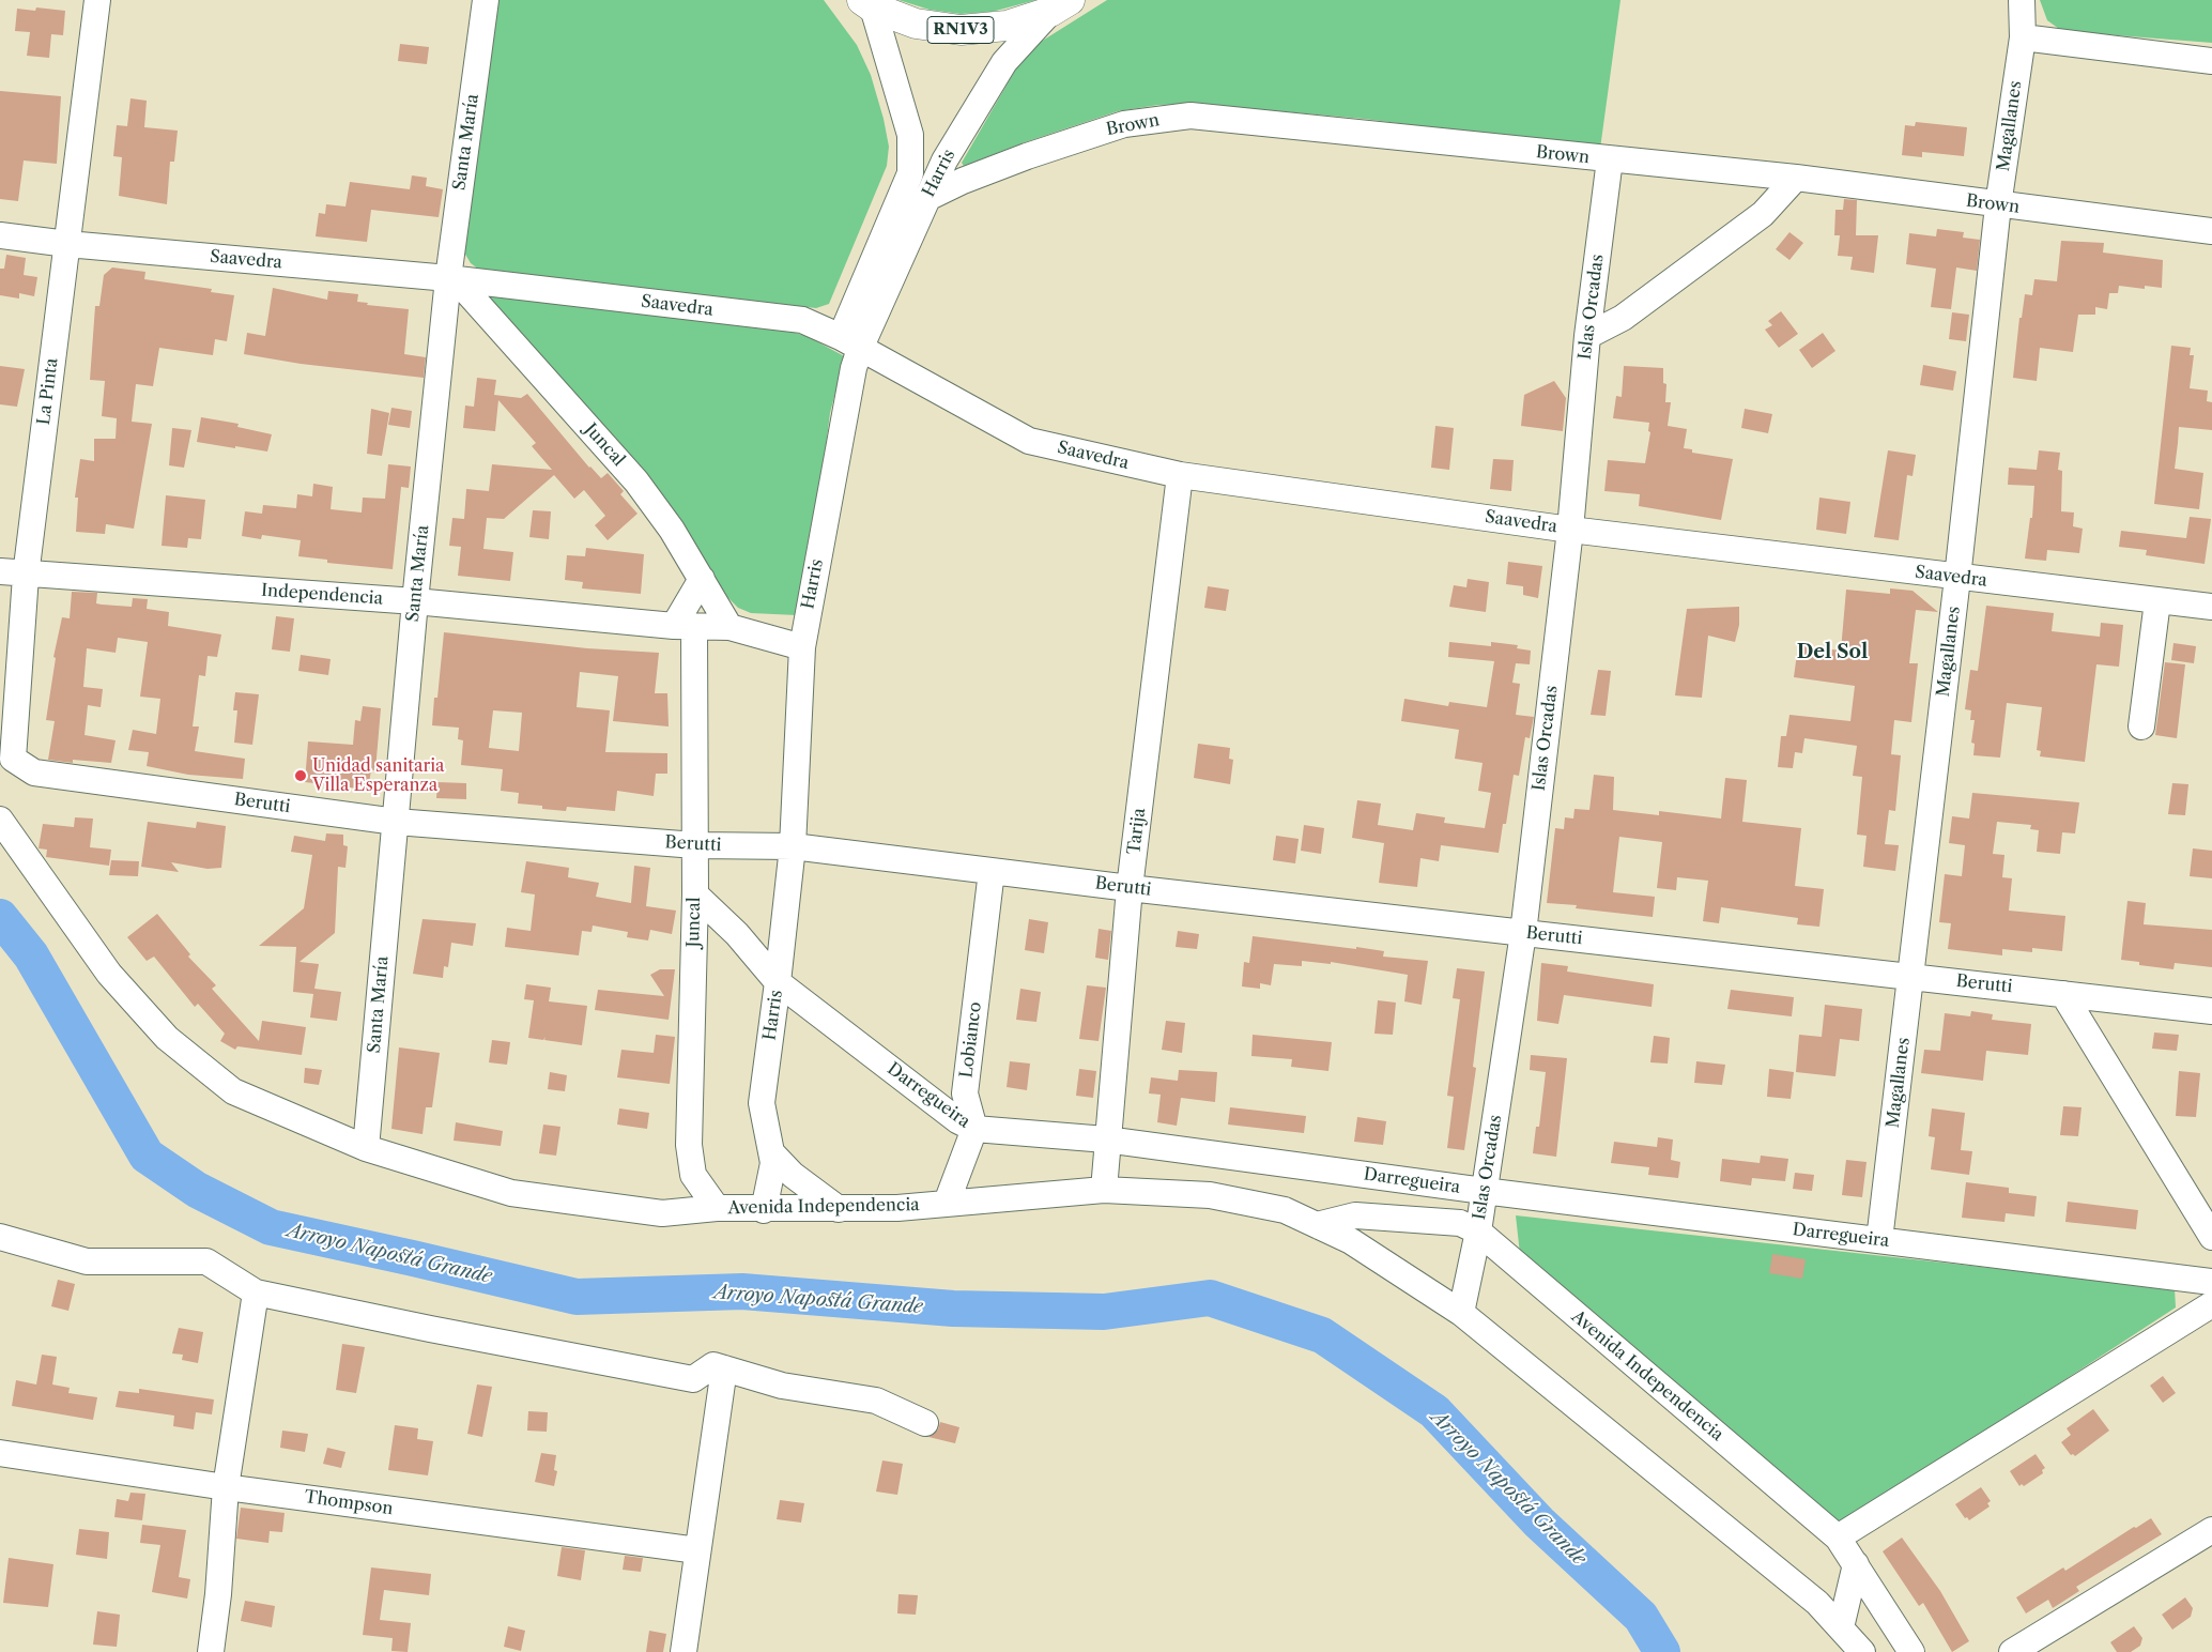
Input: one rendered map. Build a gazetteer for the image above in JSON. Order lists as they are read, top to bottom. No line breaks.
{"streets":{"main road":["RN1V3"],"street":["Brown","Magallanes","Santa María","Harris","Saavedra","Islas Orcadas","La Pinta","Juncal","Independencia","Berutti","Tarija","Lobianco","Darregueira","Avenida Independencia","Thompson"]},"crossings":[["RN1V3","Harris"],["Brown","Magallanes"],["Brown","Harris"],["Brown","Islas Orcadas"],["Magallanes","Saavedra"],["Magallanes","Berutti"],["Magallanes","Darregueira"],["Santa María","Saavedra"],["Santa María","Juncal"],["Santa María","Independencia"],["Santa María","Berutti"],["Santa María","Avenida Independencia"],["Harris","Saavedra"],["Harris","Independencia"],["Harris","Berutti"],["Harris","Darregueira"],["Harris","Avenida Independencia"],["Saavedra","Islas Orcadas"],["Saavedra","La Pinta"],["Saavedra","Juncal"],["Saavedra","Tarija"],["Islas Orcadas","Berutti"],["Islas Orcadas","Darregueira"],["Islas Orcadas","Avenida Independencia"],["La Pinta","Independencia"],["La Pinta","Berutti"],["Juncal","Independencia"],["Juncal","Berutti"],["Juncal","Darregueira"],["Juncal","Avenida Independencia"],["Berutti","Tarija"],["Berutti","Lobianco"],["Tarija","Darregueira"],["Tarija","Avenida Independencia"],["Lobianco","Darregueira"]],"districts":["Del Sol"],"water":["Arroyo Napostá Grande"],"places":["Unidad sanitaria Villa Esperanza"]}
